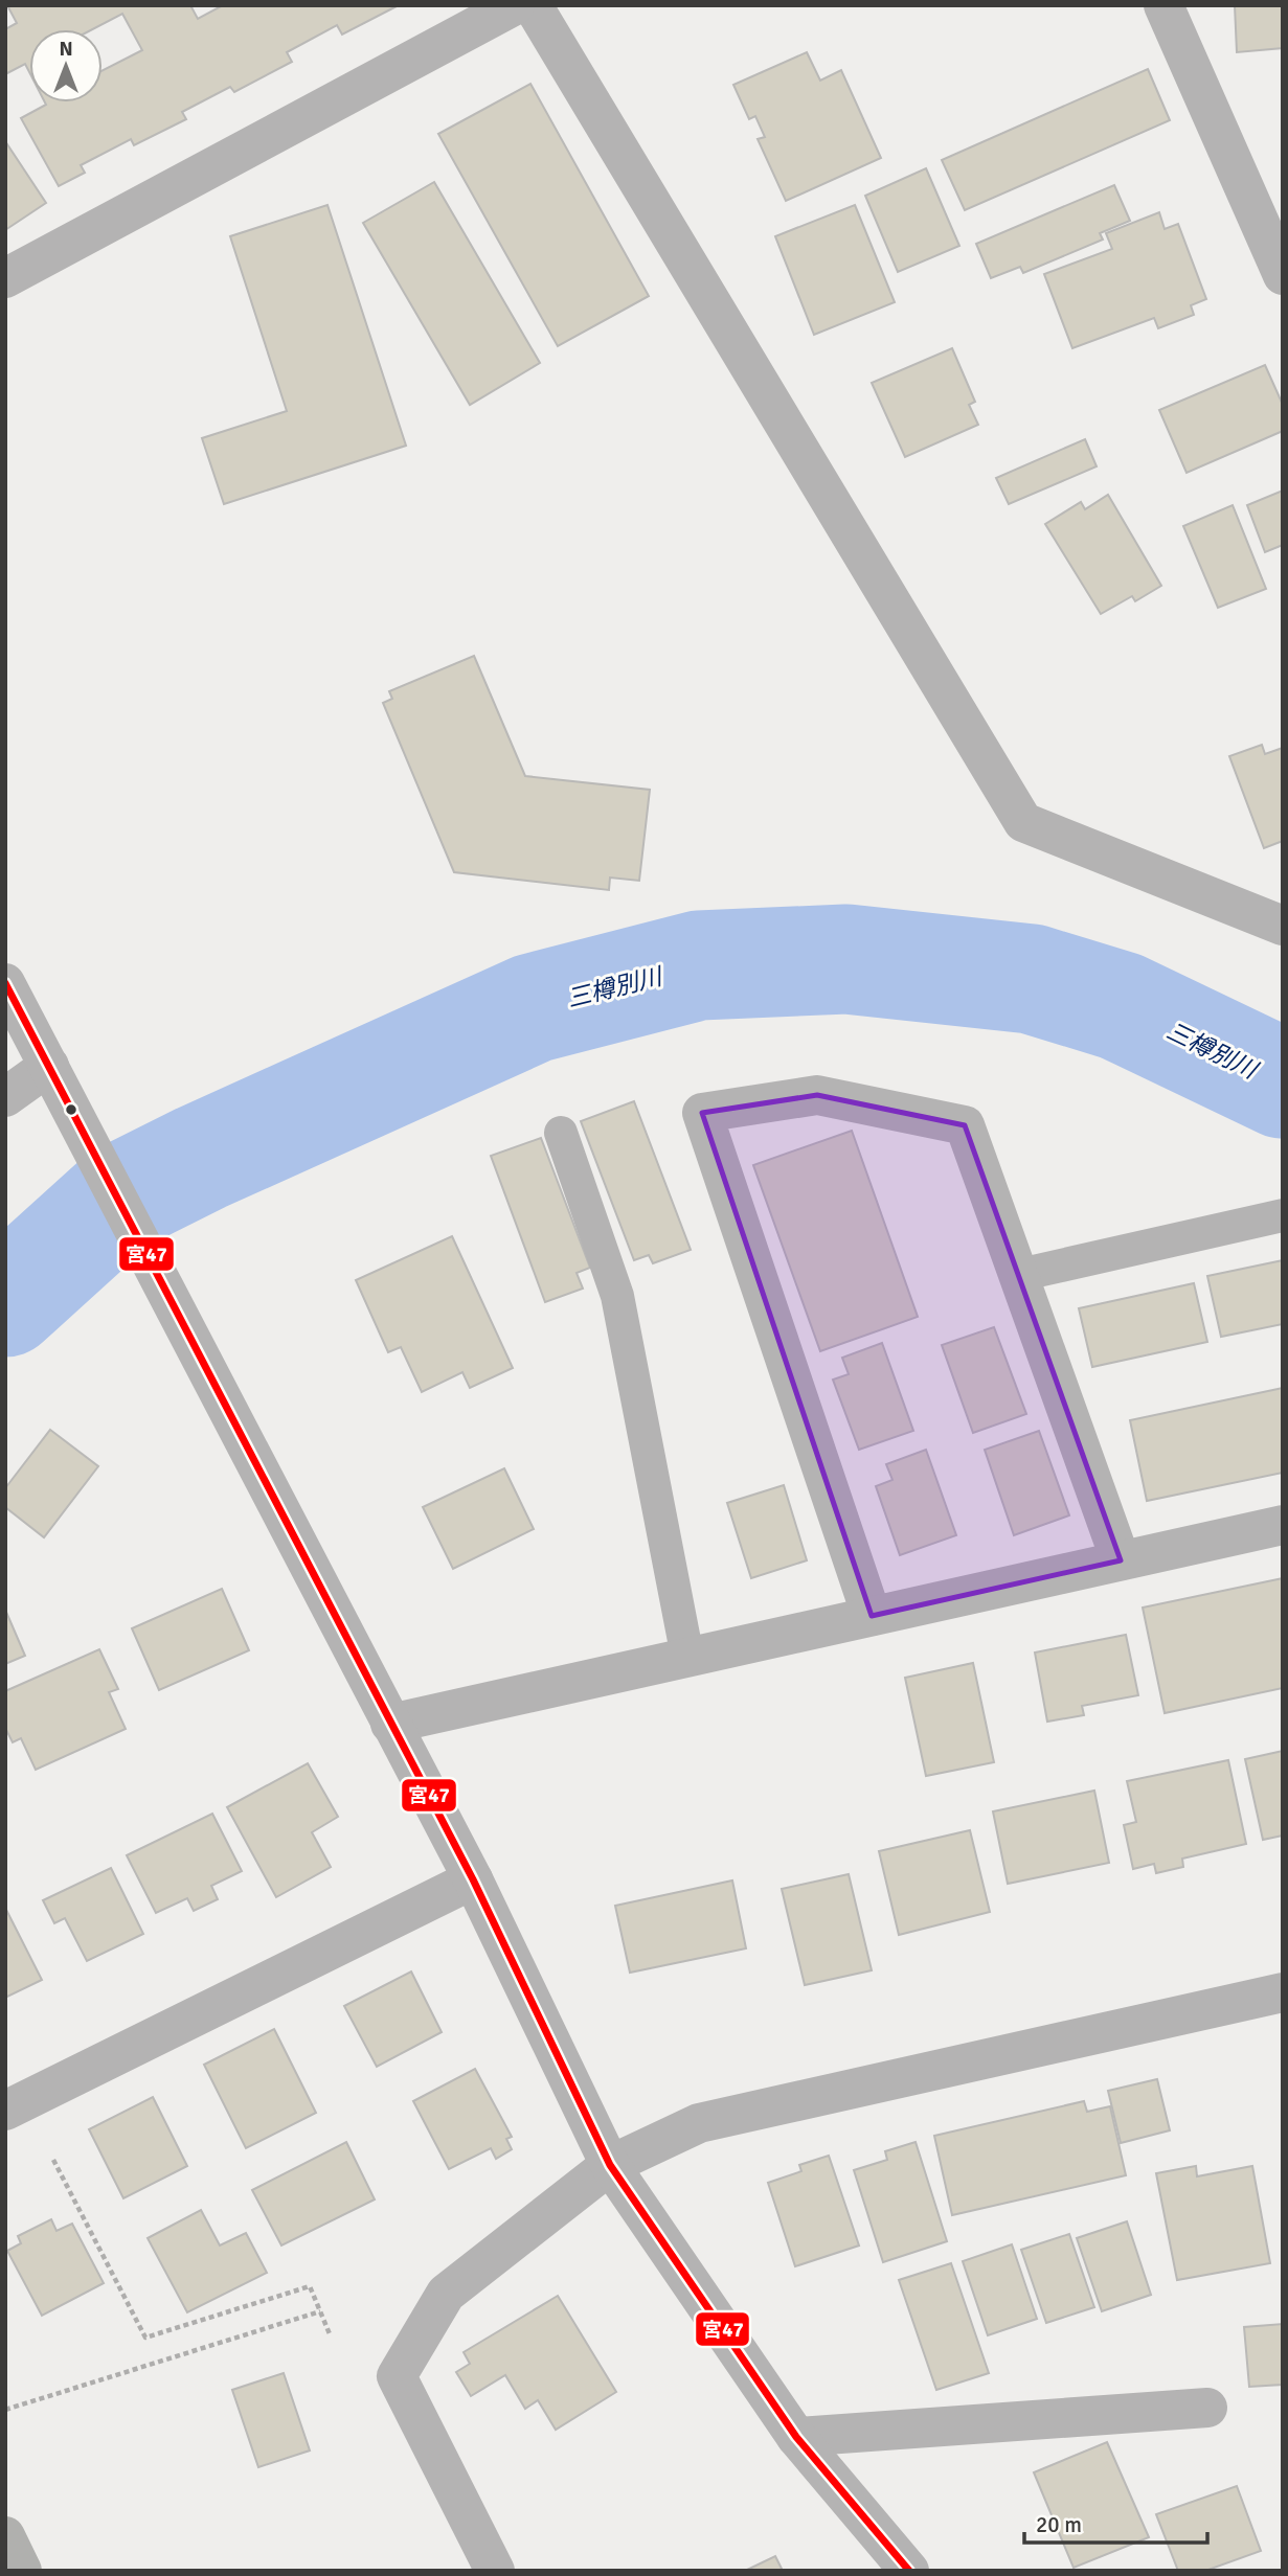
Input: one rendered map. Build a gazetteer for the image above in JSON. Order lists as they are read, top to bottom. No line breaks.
{"water":["三樽別川"],"lines":["transit line 宮47"],"scale_bar":"20 m","north":"top"}
